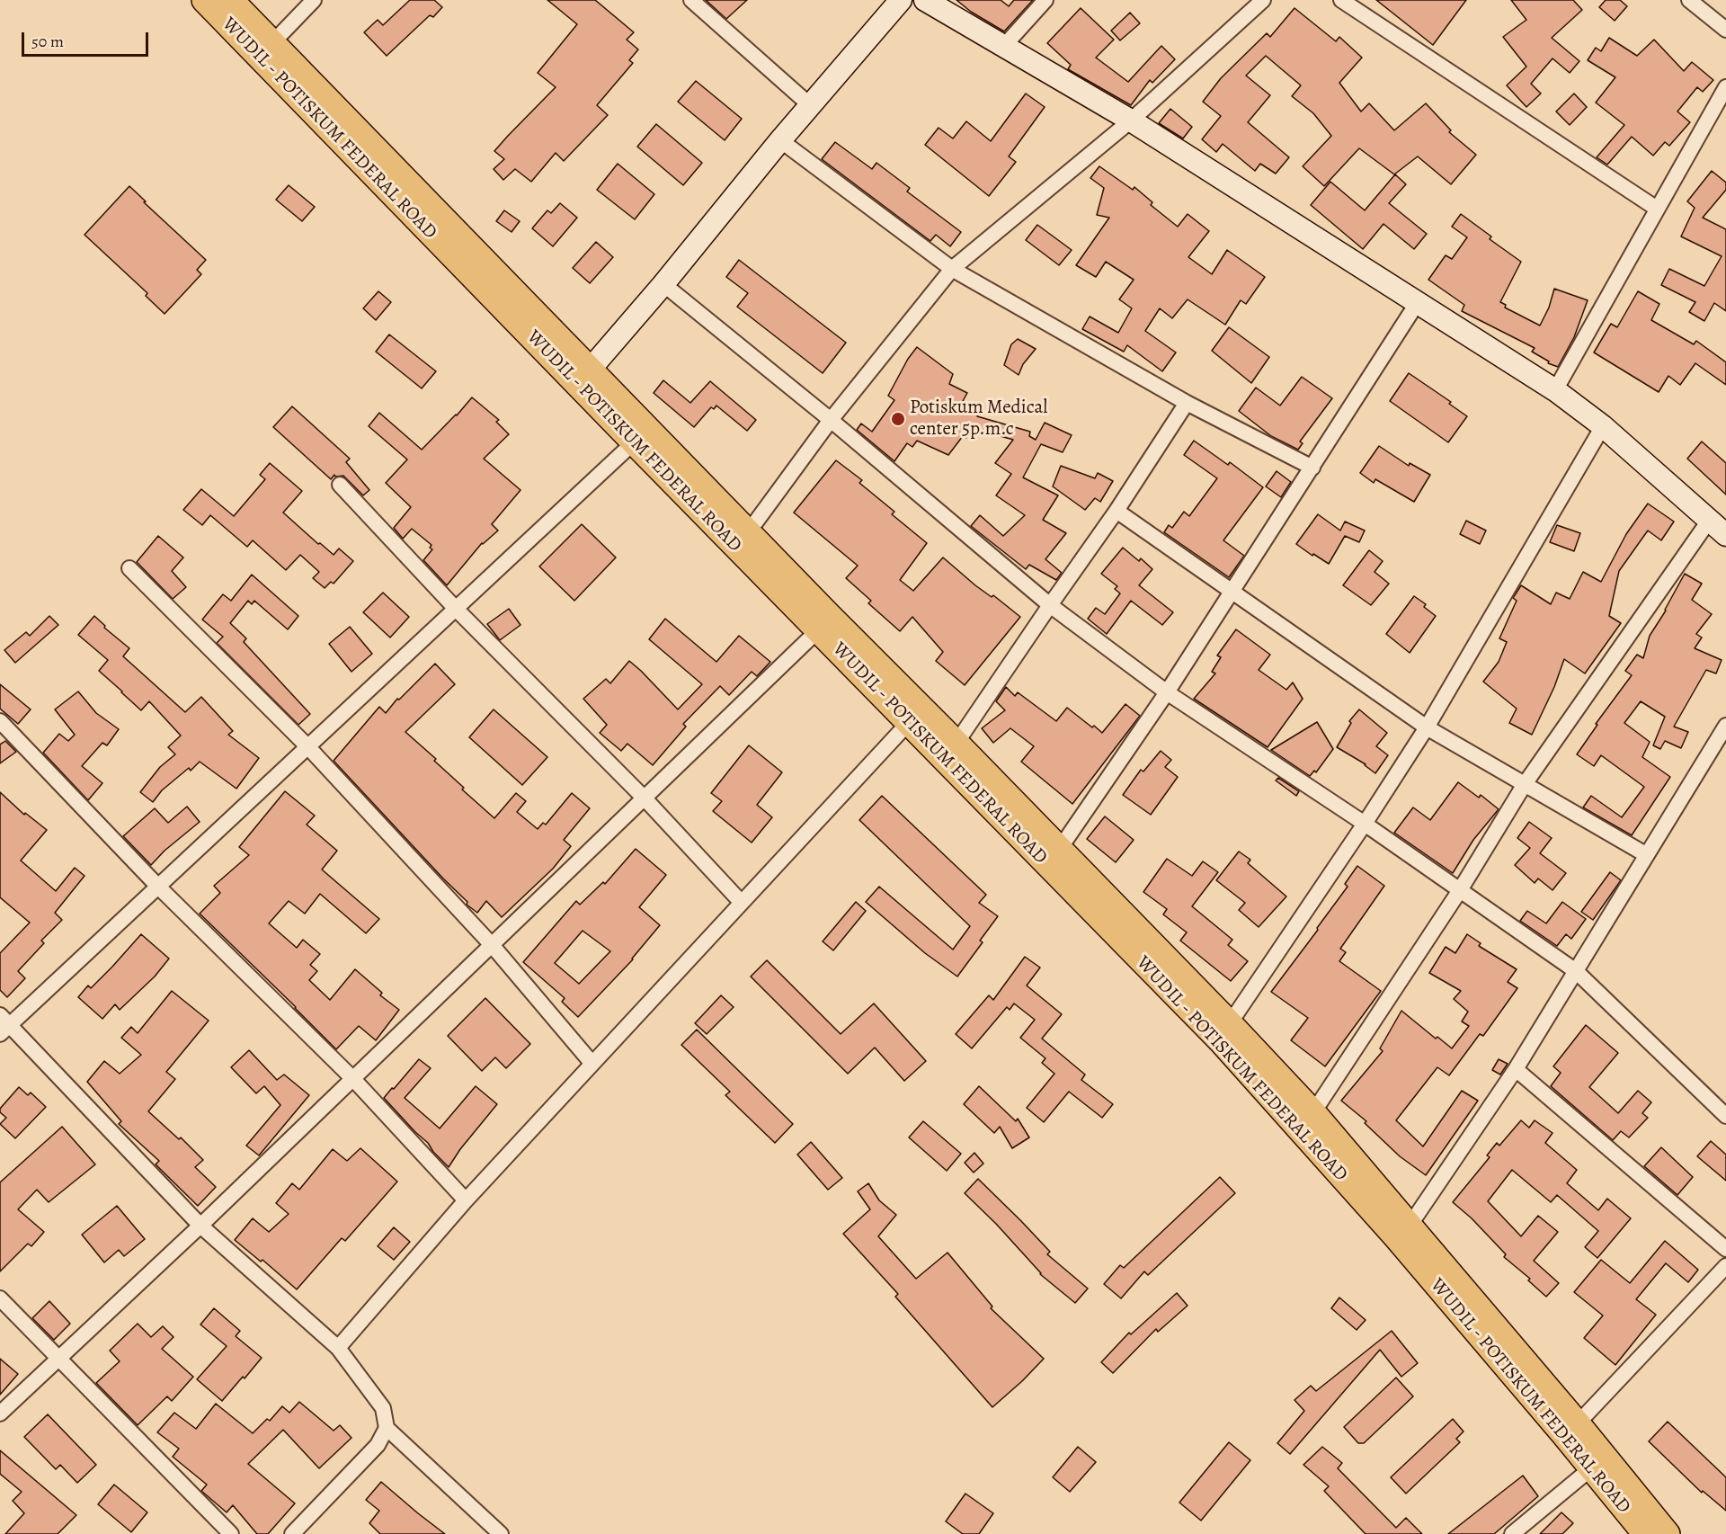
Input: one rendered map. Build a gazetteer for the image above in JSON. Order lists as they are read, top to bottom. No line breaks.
{"streets":{"main road":["WUDIL - POTISKUM FEDERAL ROAD"]},"places":["Potiskum Medical center 5p.m.c"],"scale_bar":"50 m"}
